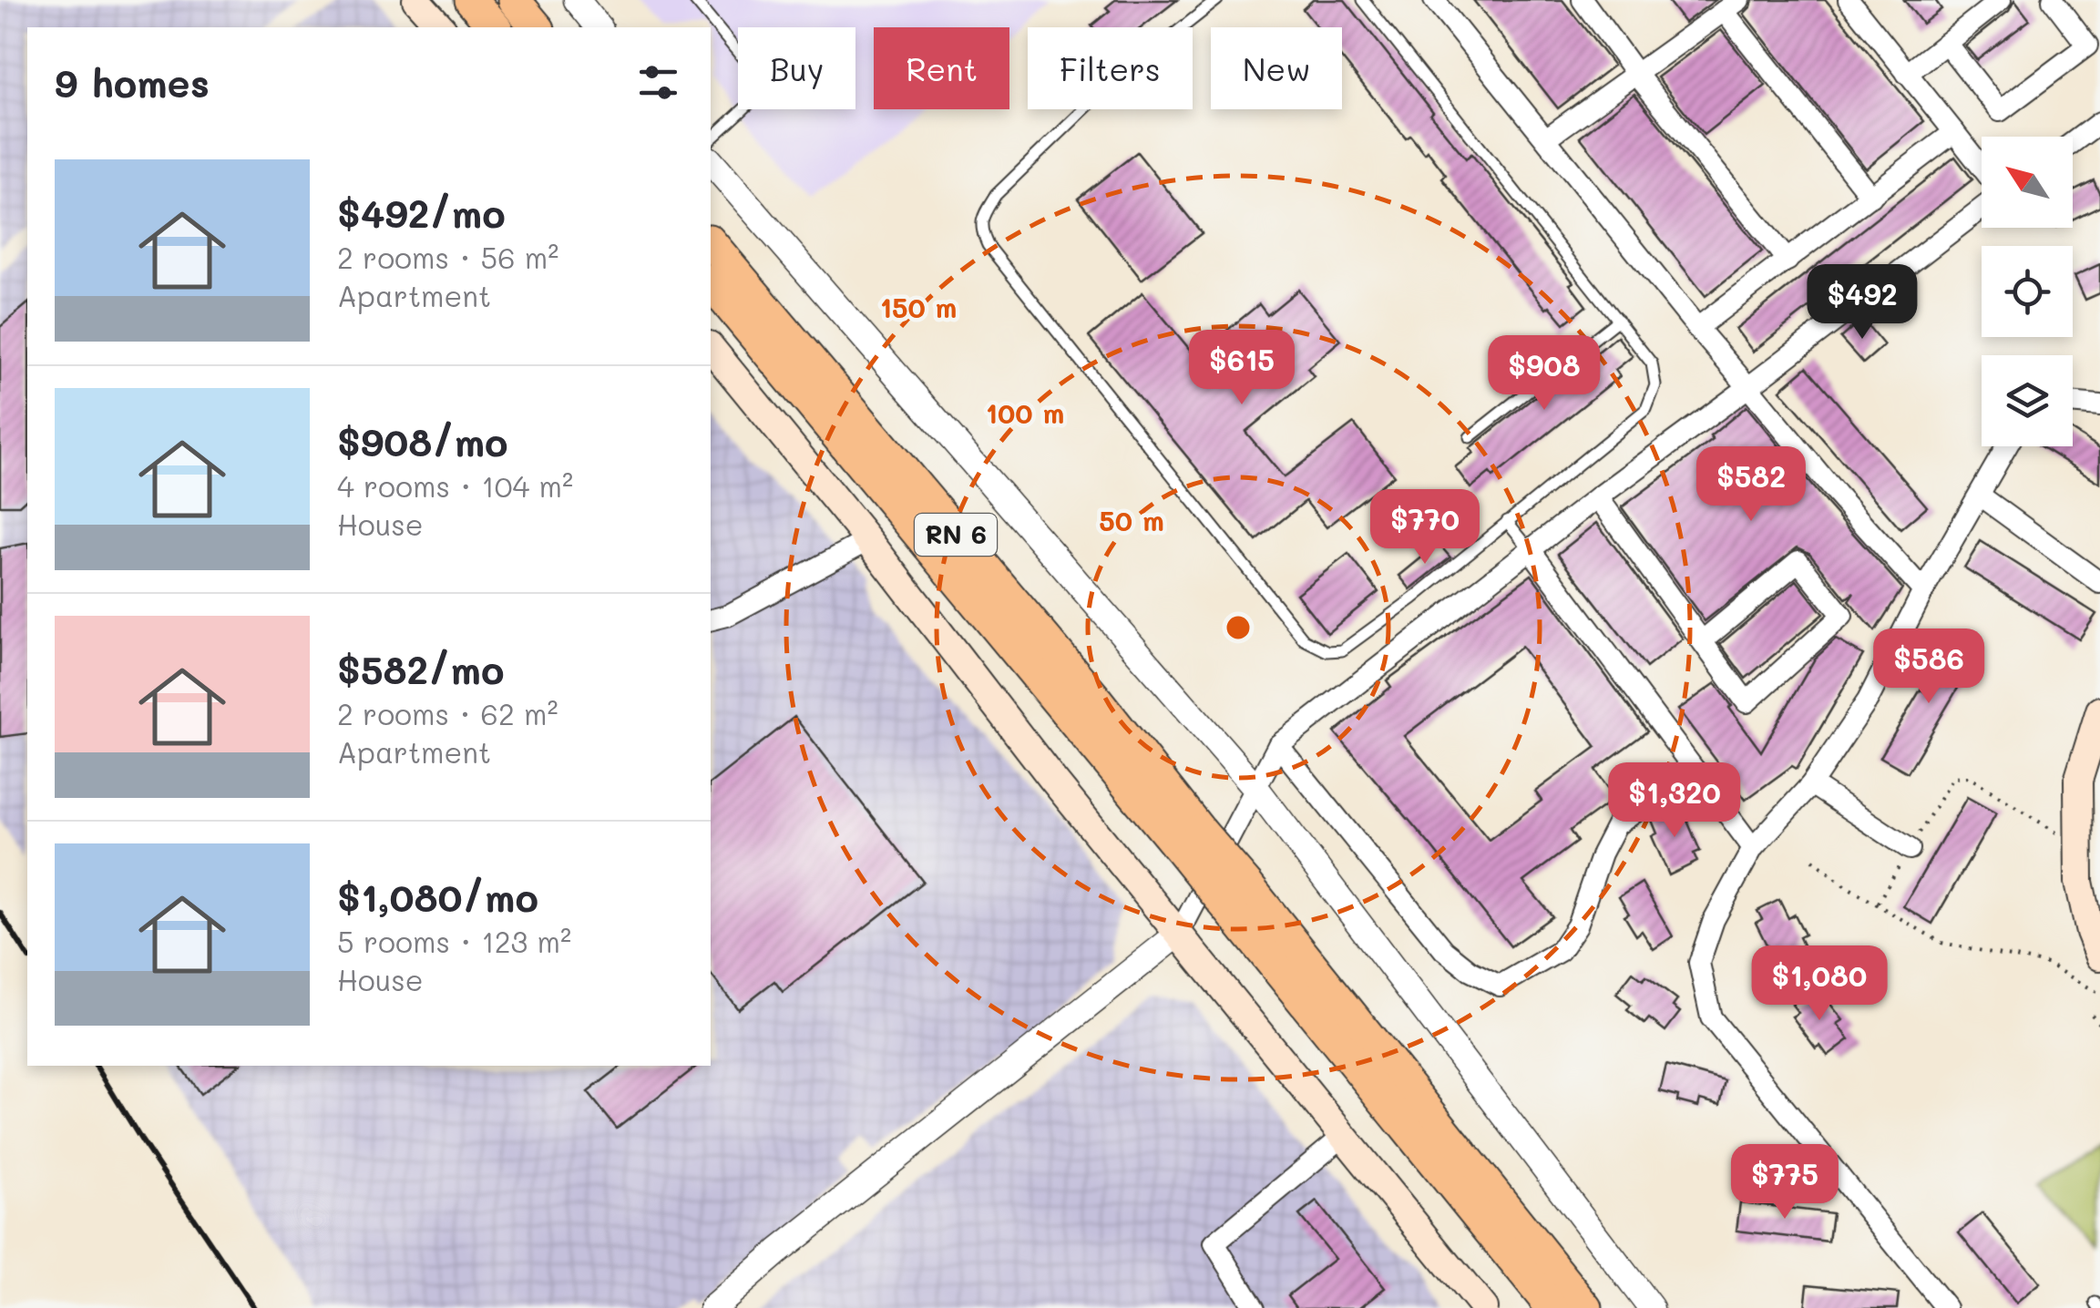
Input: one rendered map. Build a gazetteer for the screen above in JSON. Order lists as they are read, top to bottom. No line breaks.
{"streets":{"main road":["RN 6"]},"north":"top left","page":{"chip":["Buy","Rent","Filters","New"],"heading":"9 homes","list":[{"name":"$492/mo","note":"2 rooms · 56 m² · Apartment"},{"name":"$908/mo","note":"4 rooms · 104 m² · House"},{"name":"$582/mo","note":"2 rooms · 62 m² · Apartment"},{"name":"$1,080/mo","note":"5 rooms · 123 m² · House"}],"price":["$492","$615","$908","$582","$770","$586","$1,320","$1,080","$775"]},"rings":["150 m","100 m","50 m"]}
